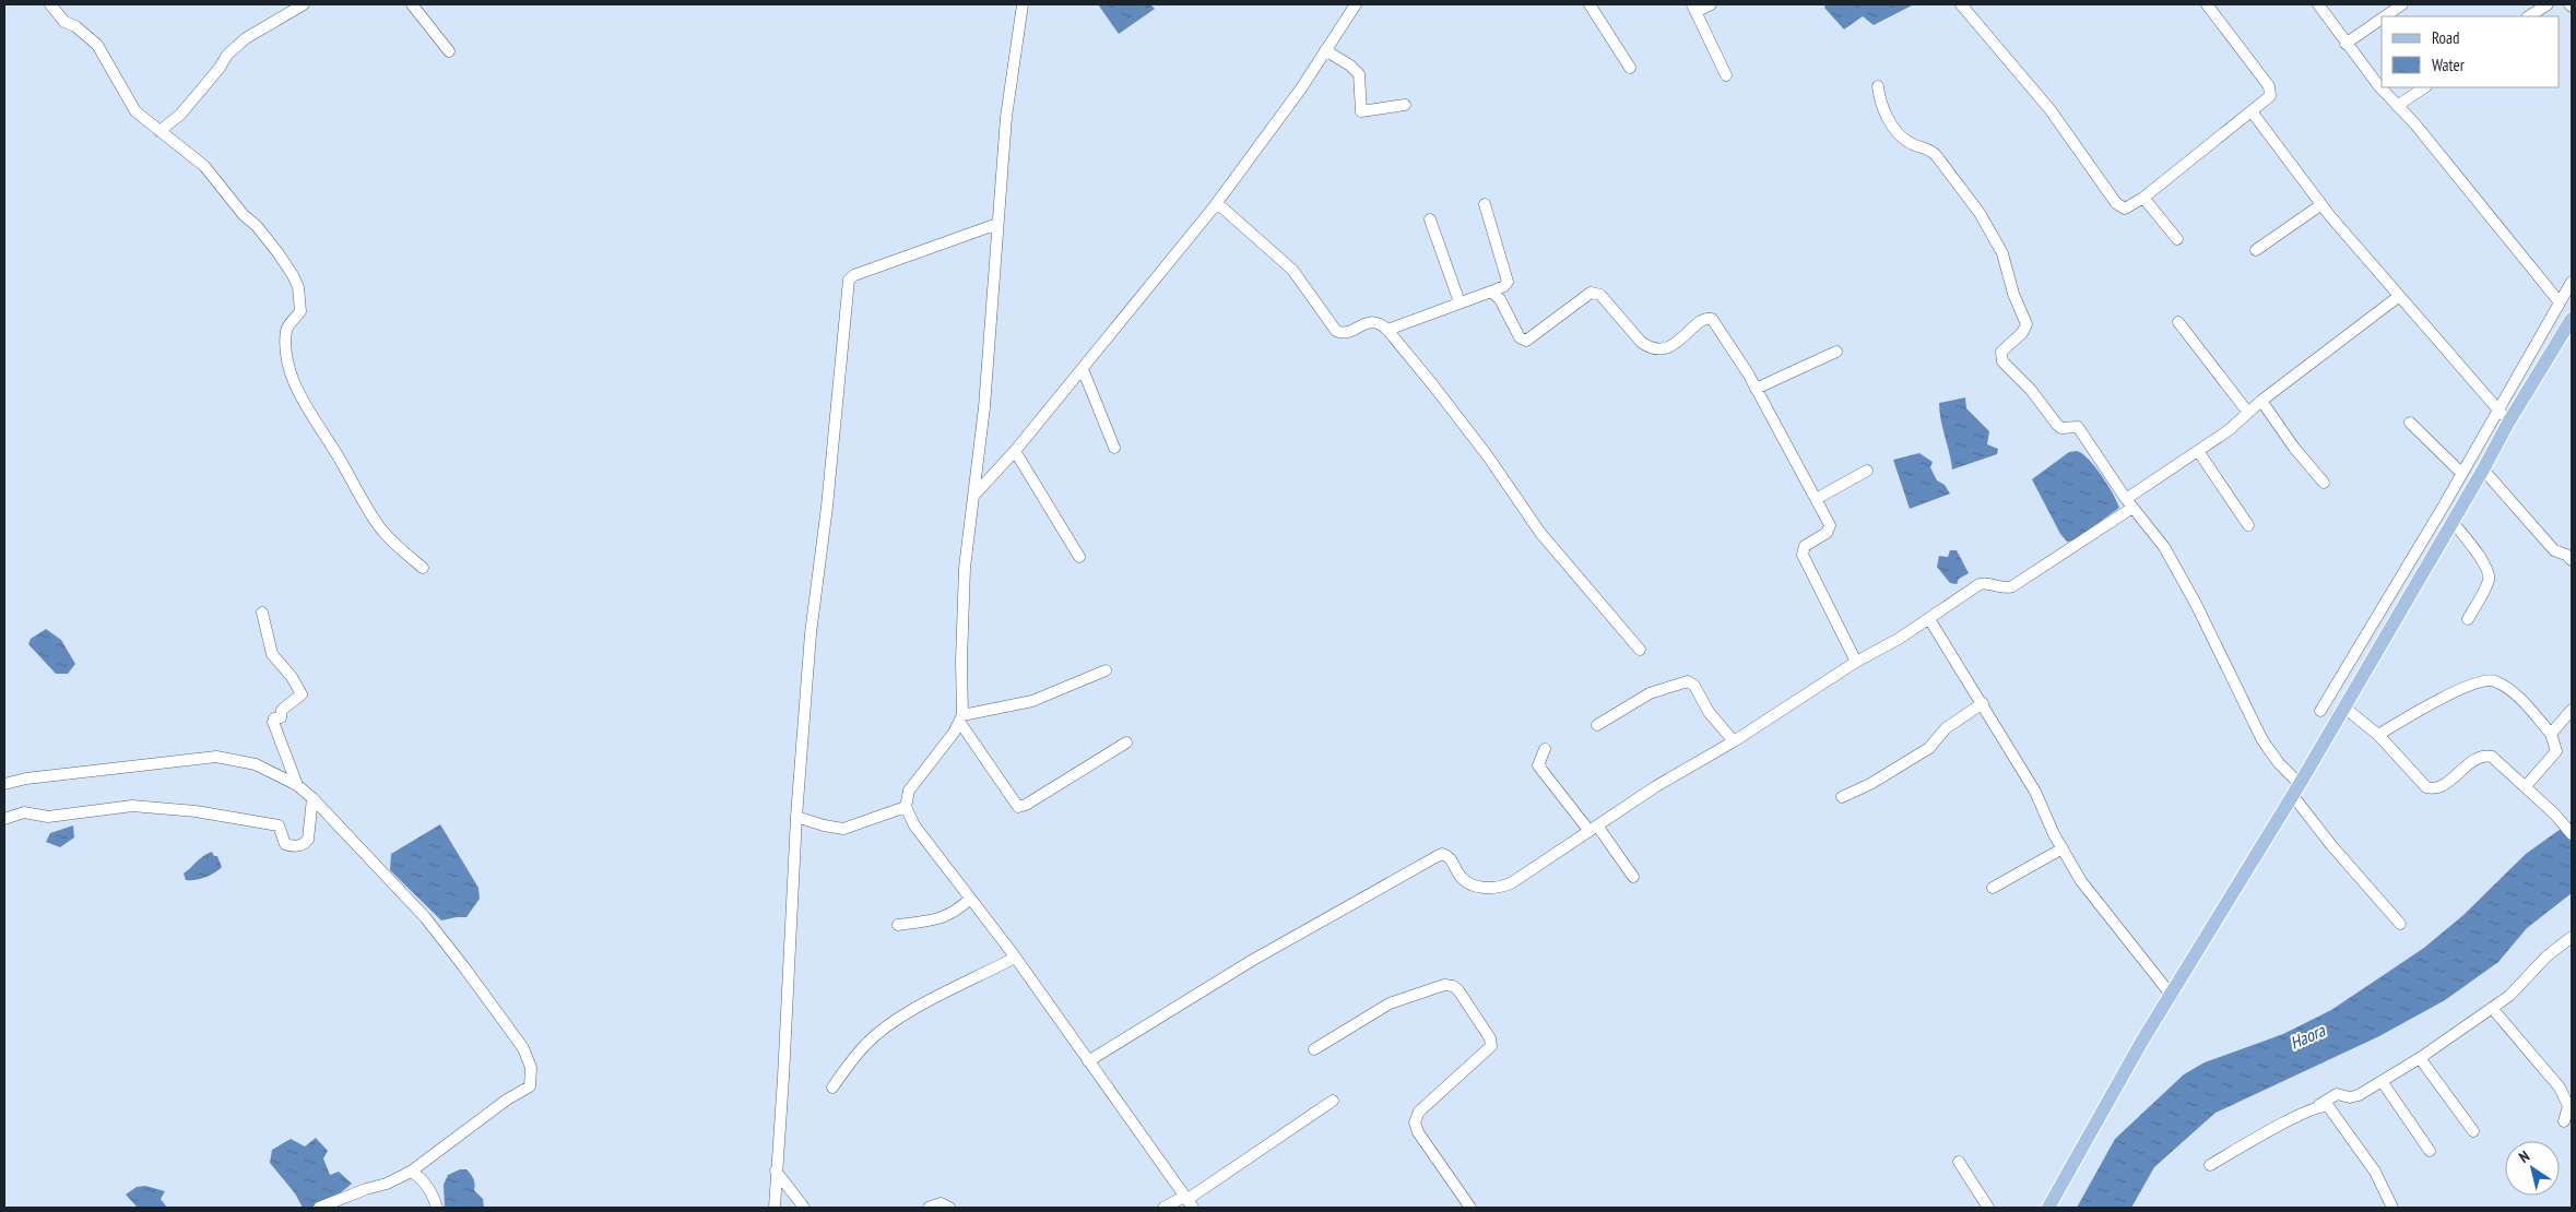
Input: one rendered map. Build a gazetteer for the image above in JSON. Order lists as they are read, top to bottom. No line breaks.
{"water":["Haora"],"legend":["Road","Water"],"north":"top left"}
